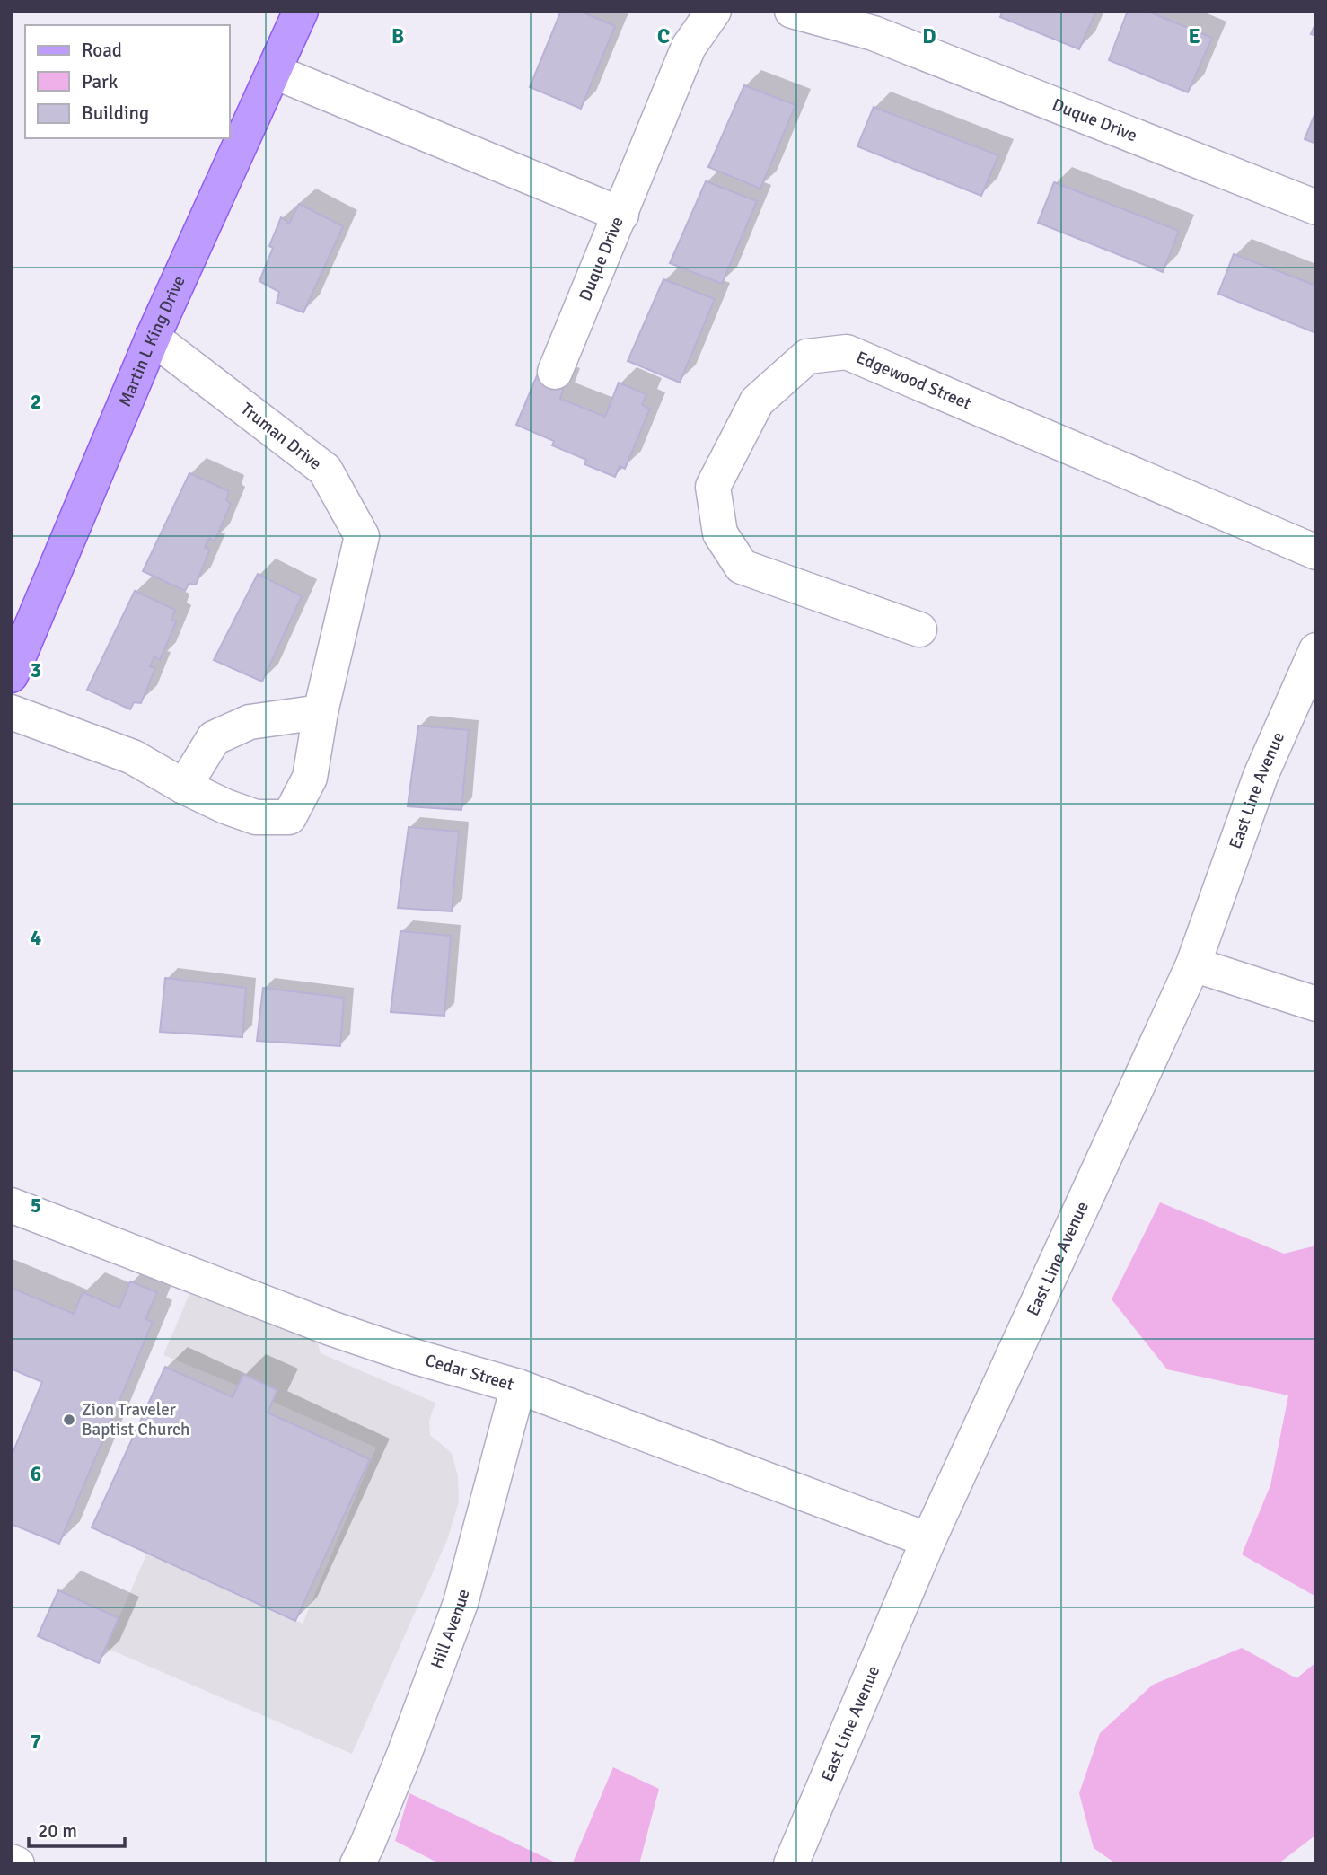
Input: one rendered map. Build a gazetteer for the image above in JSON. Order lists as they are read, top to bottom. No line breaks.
{"streets":{"main road":["Martin L King Drive"],"street":["Duque Drive","Edgewood Street","Truman Drive","East Line Avenue","Cedar Street","Hill Avenue"]},"crossings":[["Martin L King Drive","Truman Drive"],["East Line Avenue","Cedar Street"],["Cedar Street","Hill Avenue"]],"places":["Zion Traveler Baptist Church"],"legend":["Road","Park","Building"],"scale_bar":"20 m","grid":{"columns":["B","C","D","E"],"rows":["2","3","4","5","6","7"]}}
